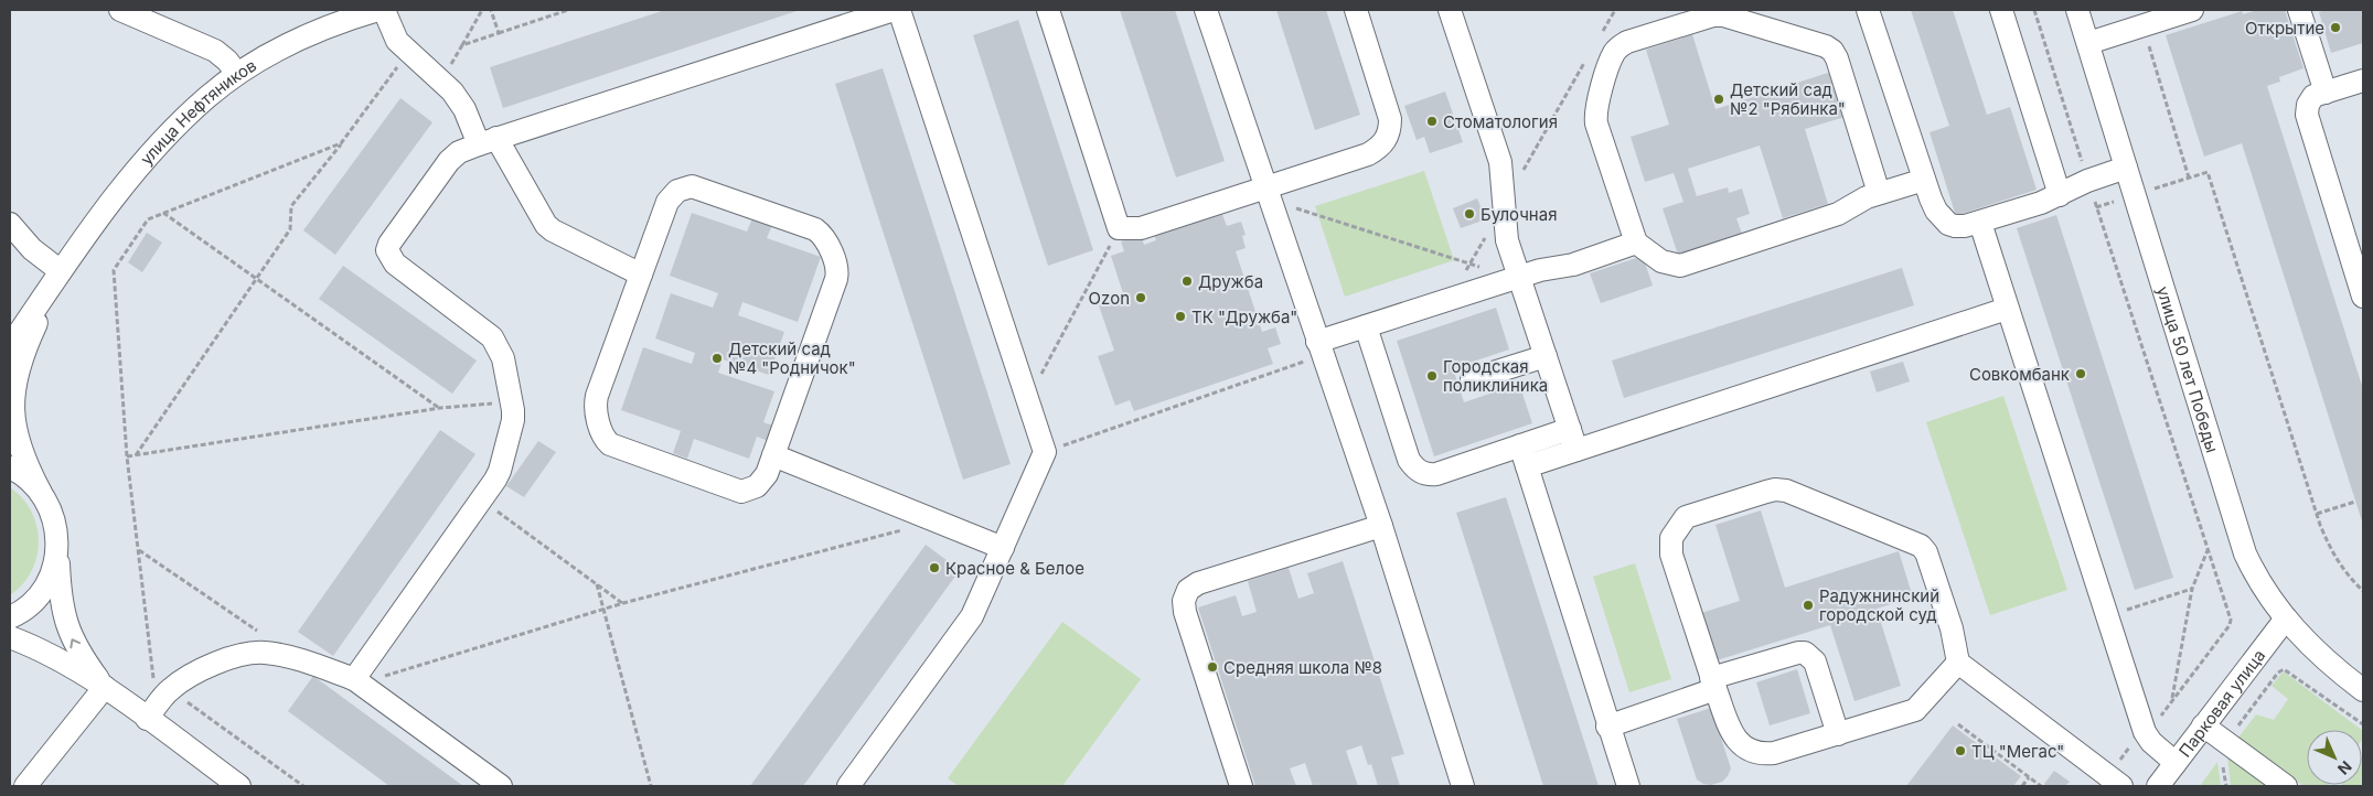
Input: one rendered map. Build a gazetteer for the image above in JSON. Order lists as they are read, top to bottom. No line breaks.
{"streets":{"street":["улица Нефтяников","улица 50 лет Победы","Парковая улица"]},"crossings":[["улица 50 лет Победы","Парковая улица"]],"places":["Открытие","Детский сад №2 \"Рябинка\"","Стоматология","Булочная","Дружба","Ozon","ТК \"Дружба\"","Детский сад №4 \"Родничок\"","Совкомбанк","Городская поликлиника","Красное & Белое","Радужнинский городской суд","Средняя школа №8","ТЦ \"Мегас\""],"north":"bottom right"}
